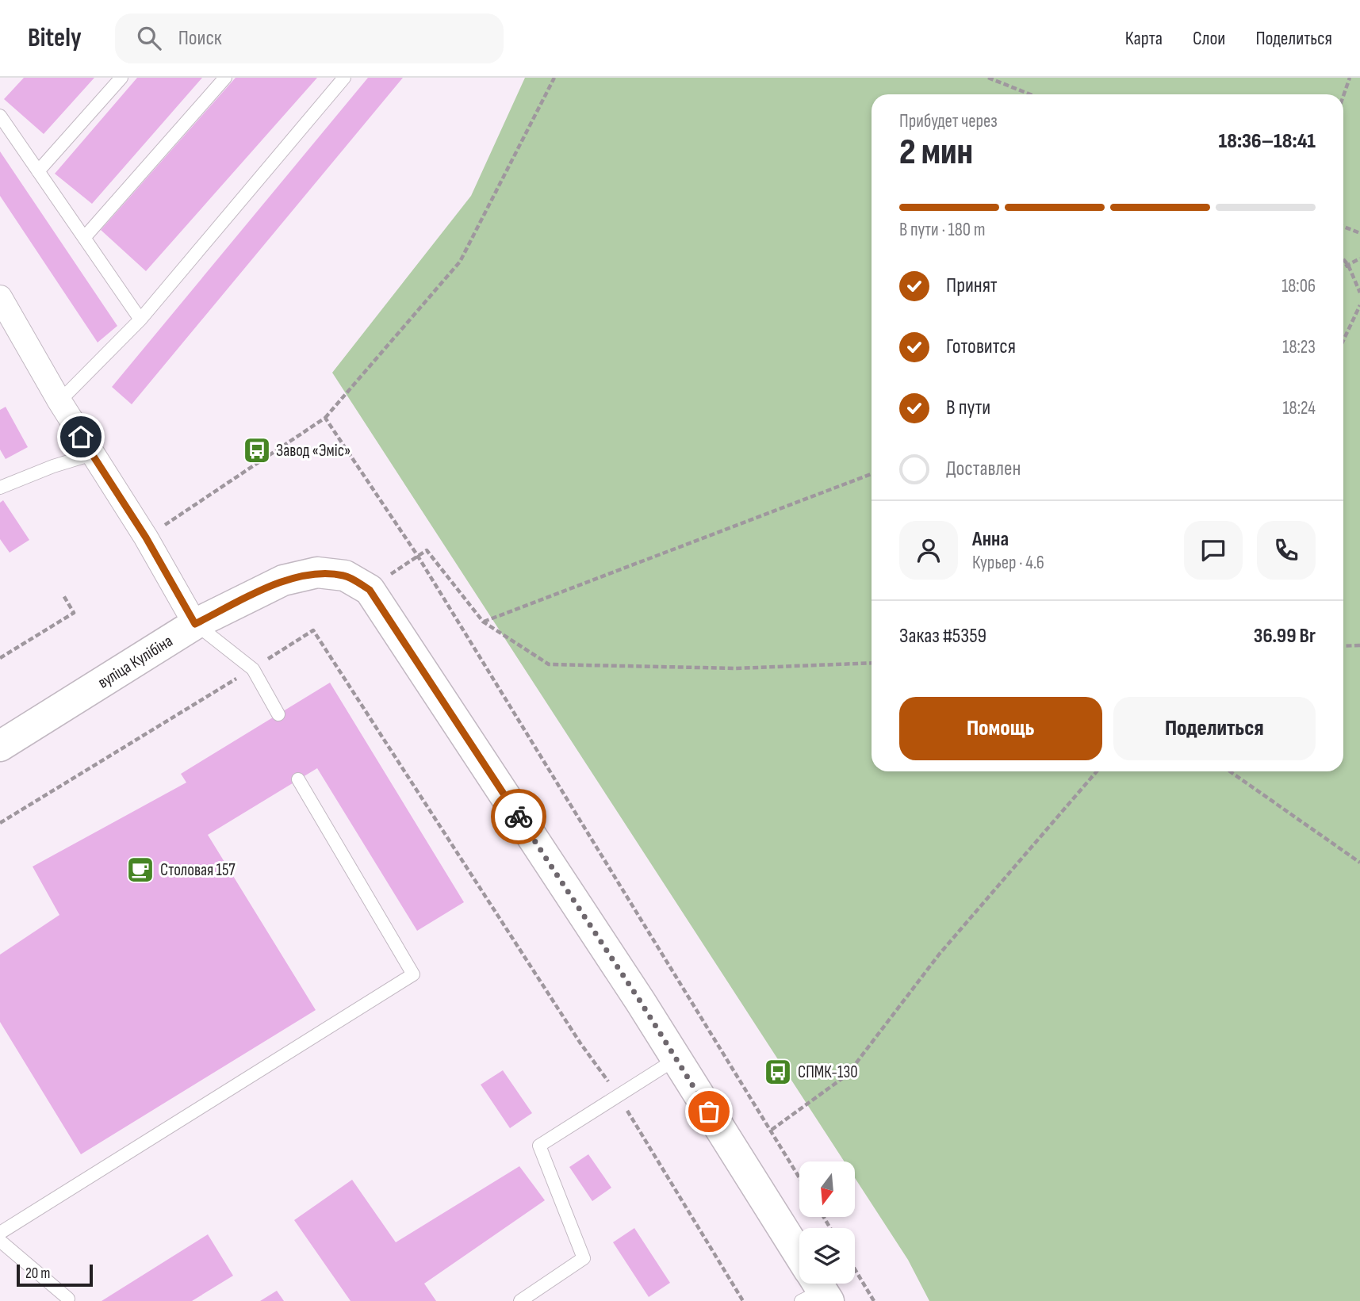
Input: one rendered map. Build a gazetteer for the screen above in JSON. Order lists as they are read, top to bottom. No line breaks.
{"streets":{"main road":["вуліца Кулібіна"]},"places":{"bus stop":["Завод «Эміс»","СПМК-130"],"cafe":["Столовая 157"]},"scale_bar":"20 m","north":"bottom","page":{"header":"Bitely","search":"Поиск","nav":["Карта","Слои","Поделиться"],"heading":["2 мин","Прибудет через","18:36–18:41"],"panel":["Анна","Курьер · 4.6","Заказ #5359","36.99 Br"],"bar":"В пути · 180 m","list":[["Принят","18:06"],["Готовится","18:23"],["В пути","18:24"],"Доставлен"],"buttons":["Помощь","Поделиться"],"scale":"20 m"}}
